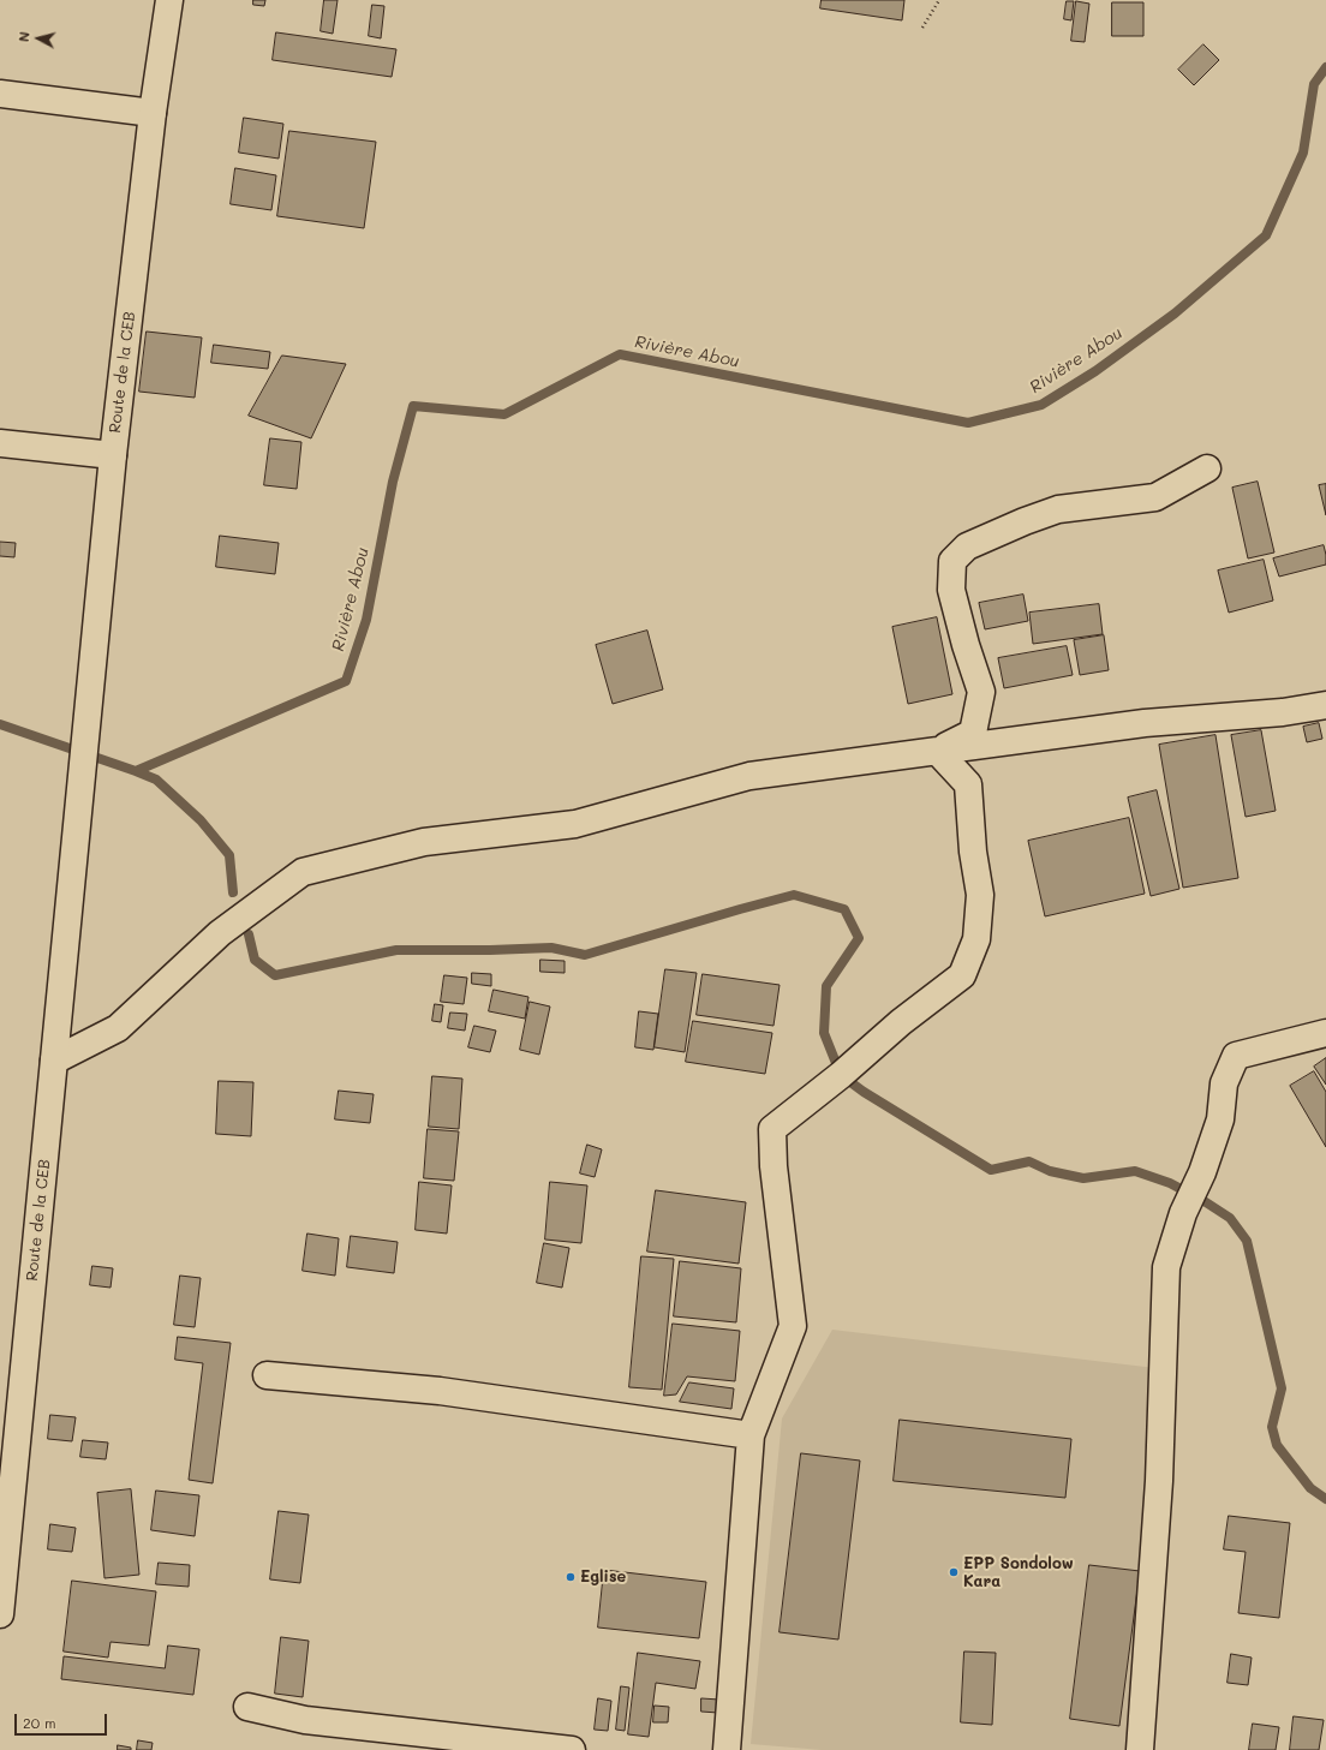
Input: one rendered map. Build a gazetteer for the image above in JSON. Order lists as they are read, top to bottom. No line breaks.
{"streets":{"street":["Route de la CEB"]},"water":["Rivière Abou"],"places":["EPP Sondolow Kara","Eglise"],"scale_bar":"20 m","north":"left"}
